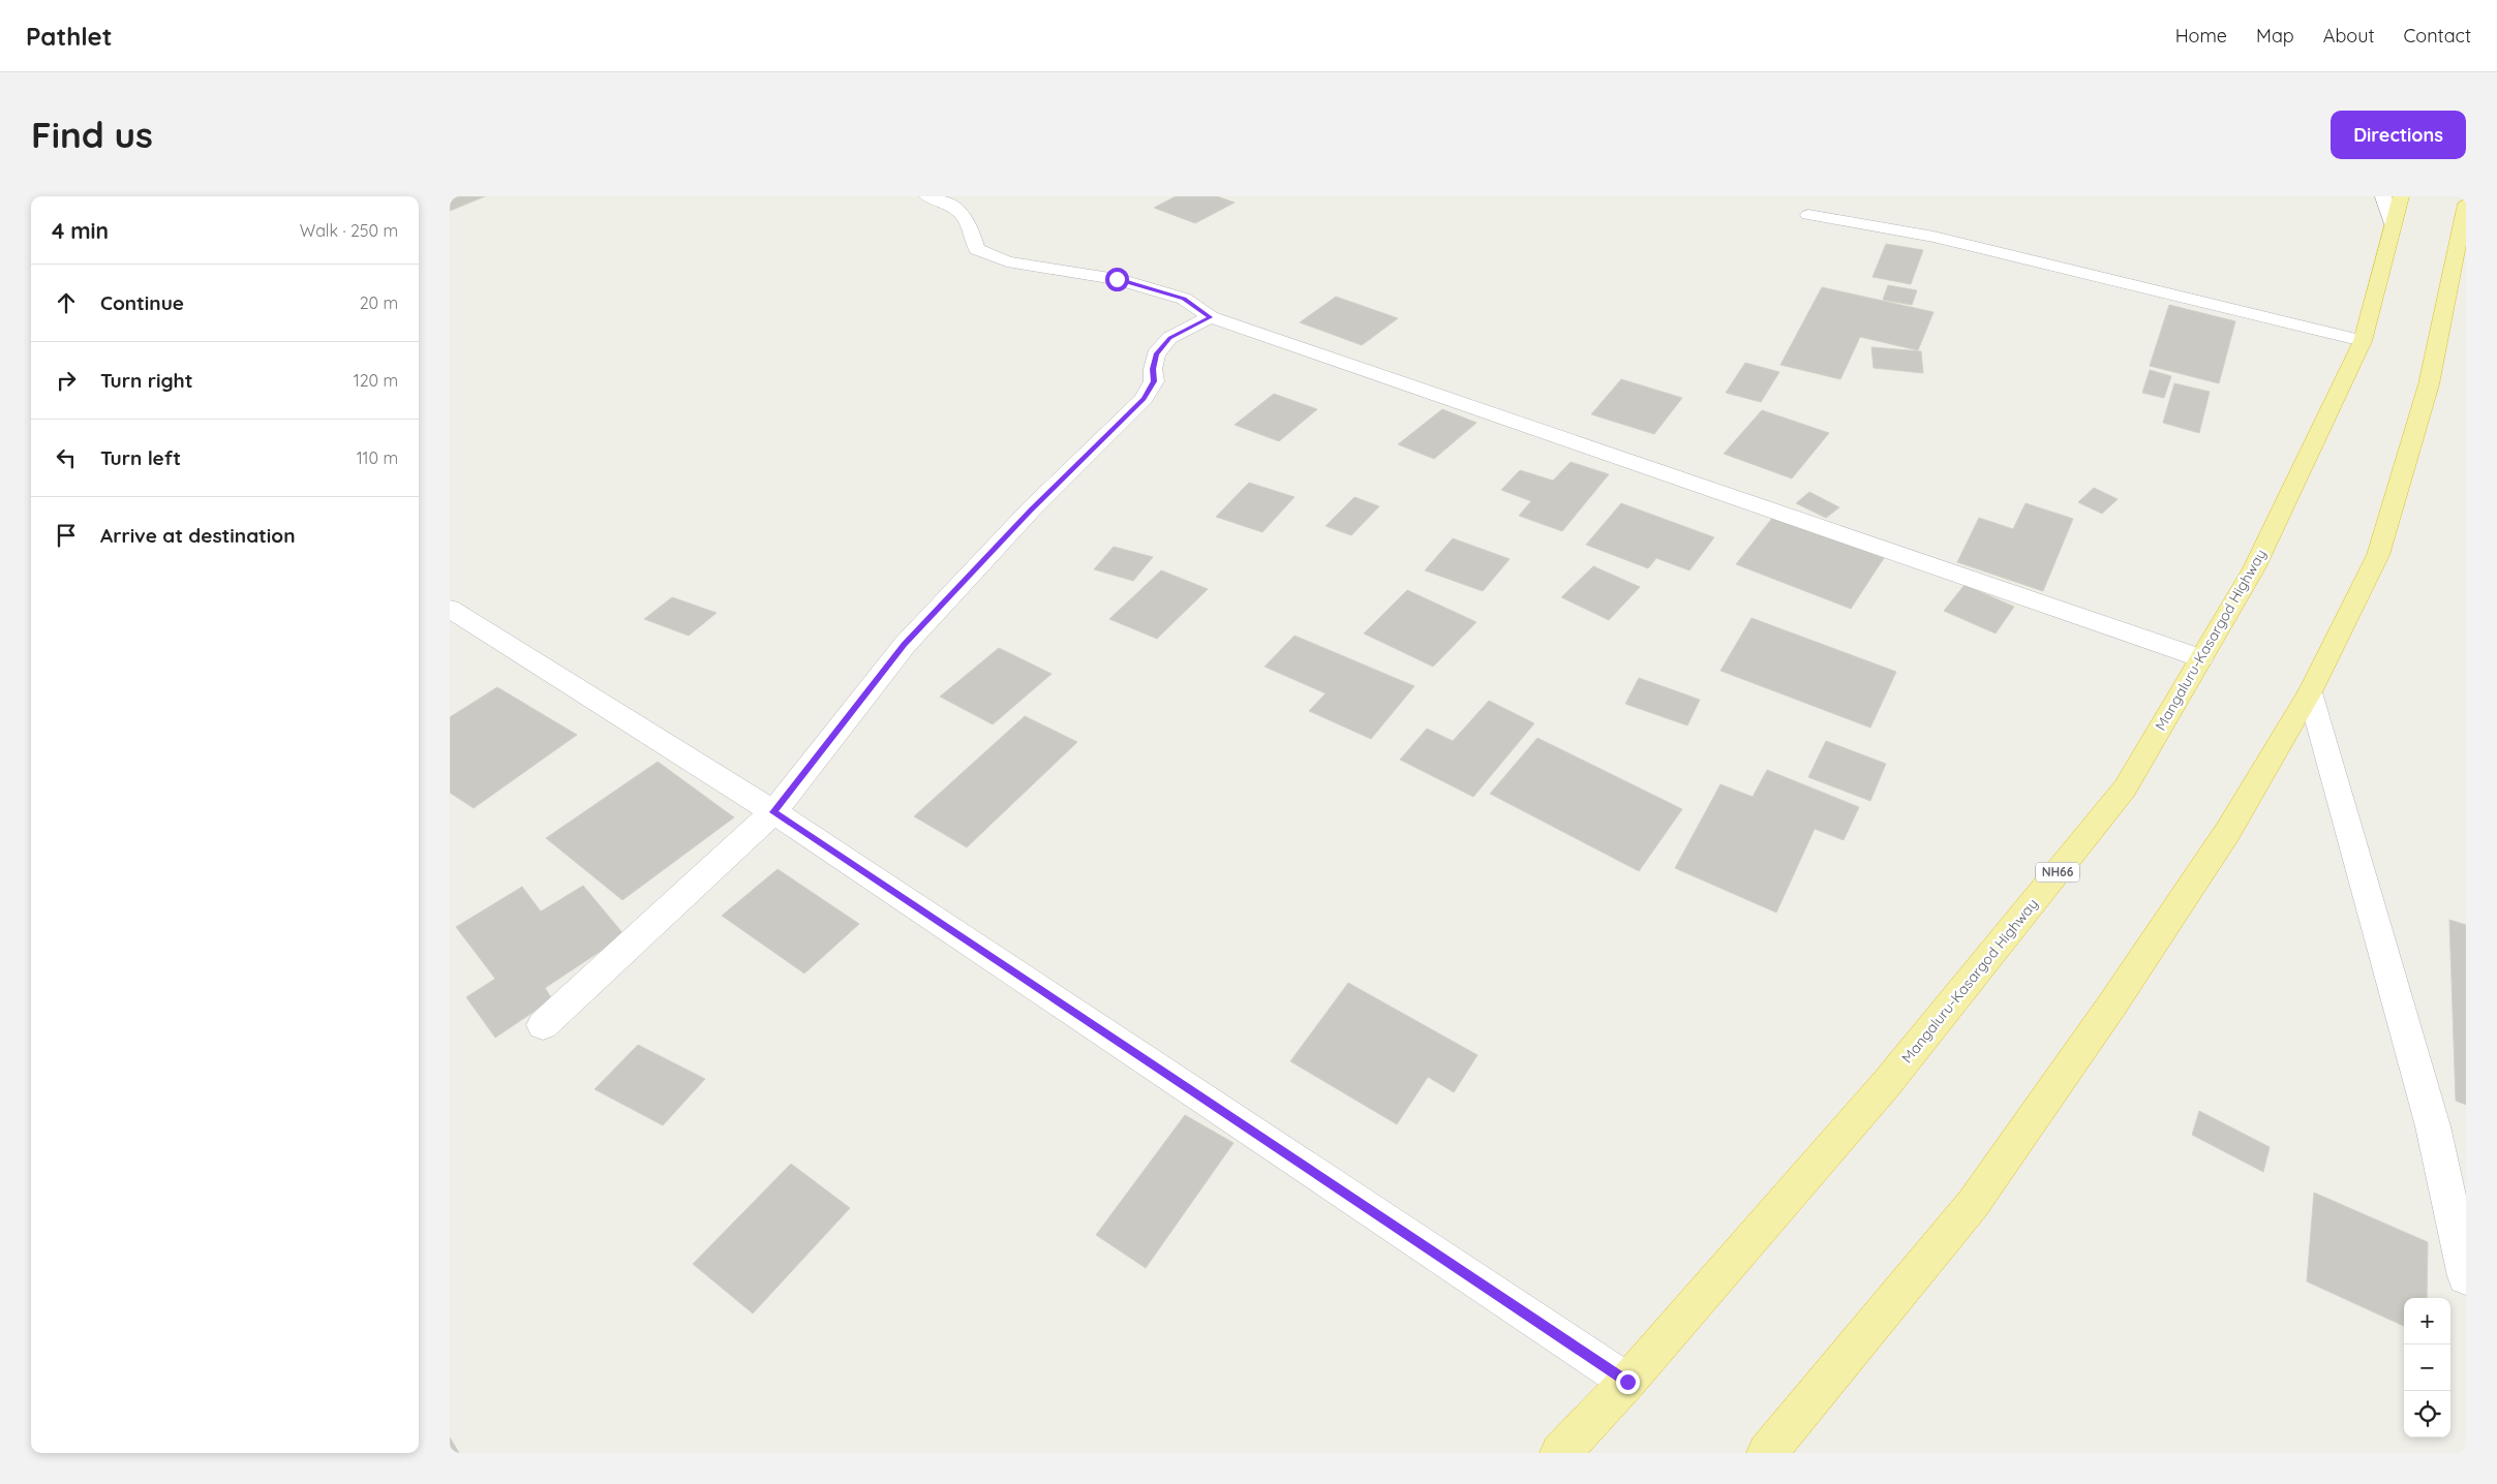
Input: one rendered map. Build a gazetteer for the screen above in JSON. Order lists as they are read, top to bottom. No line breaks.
{"streets":{"highway":["Mangaluru-Kasargod Highway","NH66"]},"page":{"header":"Pathlet","nav":["Home","Map","About","Contact"],"buttons":"Directions","title":"Find us","heading":["4 min","Walk · 250 m"],"list":[["Continue","20 m"],["Turn right","120 m"],["Turn left","110 m"],"Arrive at destination"],"map_buttons":["+","−"]}}
